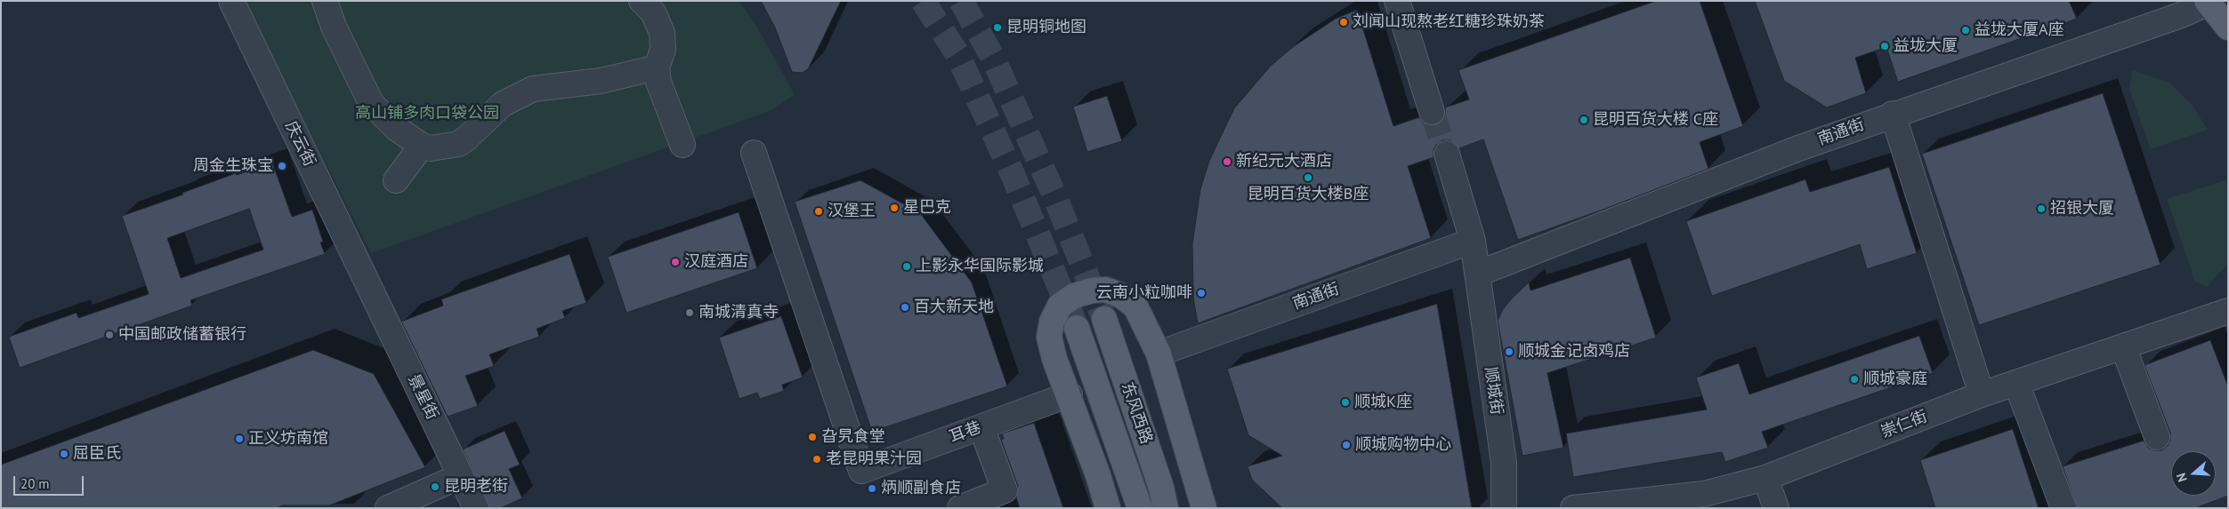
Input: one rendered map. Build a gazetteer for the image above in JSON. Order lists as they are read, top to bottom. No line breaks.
{"streets":{"main road":["东风西路"],"street":["南通街","庆云街","顺城街","景星街","崇仁街","耳巷"]},"crossings":[["南通街","顺城街"],["庆云街","景星街"]],"parks":["高山铺多肉口袋公园"],"places":["刘闻山现熬老红糖珍珠奶茶","昆明铜地图","益垅大厦A座","益垅大厦","昆明百货大楼 C座","新纪元大酒店","周金生珠宝","昆明百货大楼B座","星巴克","招银大厦","汉堡王","汉庭酒店","上影永华国际影城","云南小粒咖啡","百大新天地","南城清真寺","中国邮政储蓄银行","顺城金记卤鸡店","顺城豪庭","顺城K座","旮旯食堂","正义坊南馆","顺城购物中心","屈臣氏","老昆明果汁园","昆明老街","炳顺副食店"],"scale_bar":"20 m","north":"left"}
